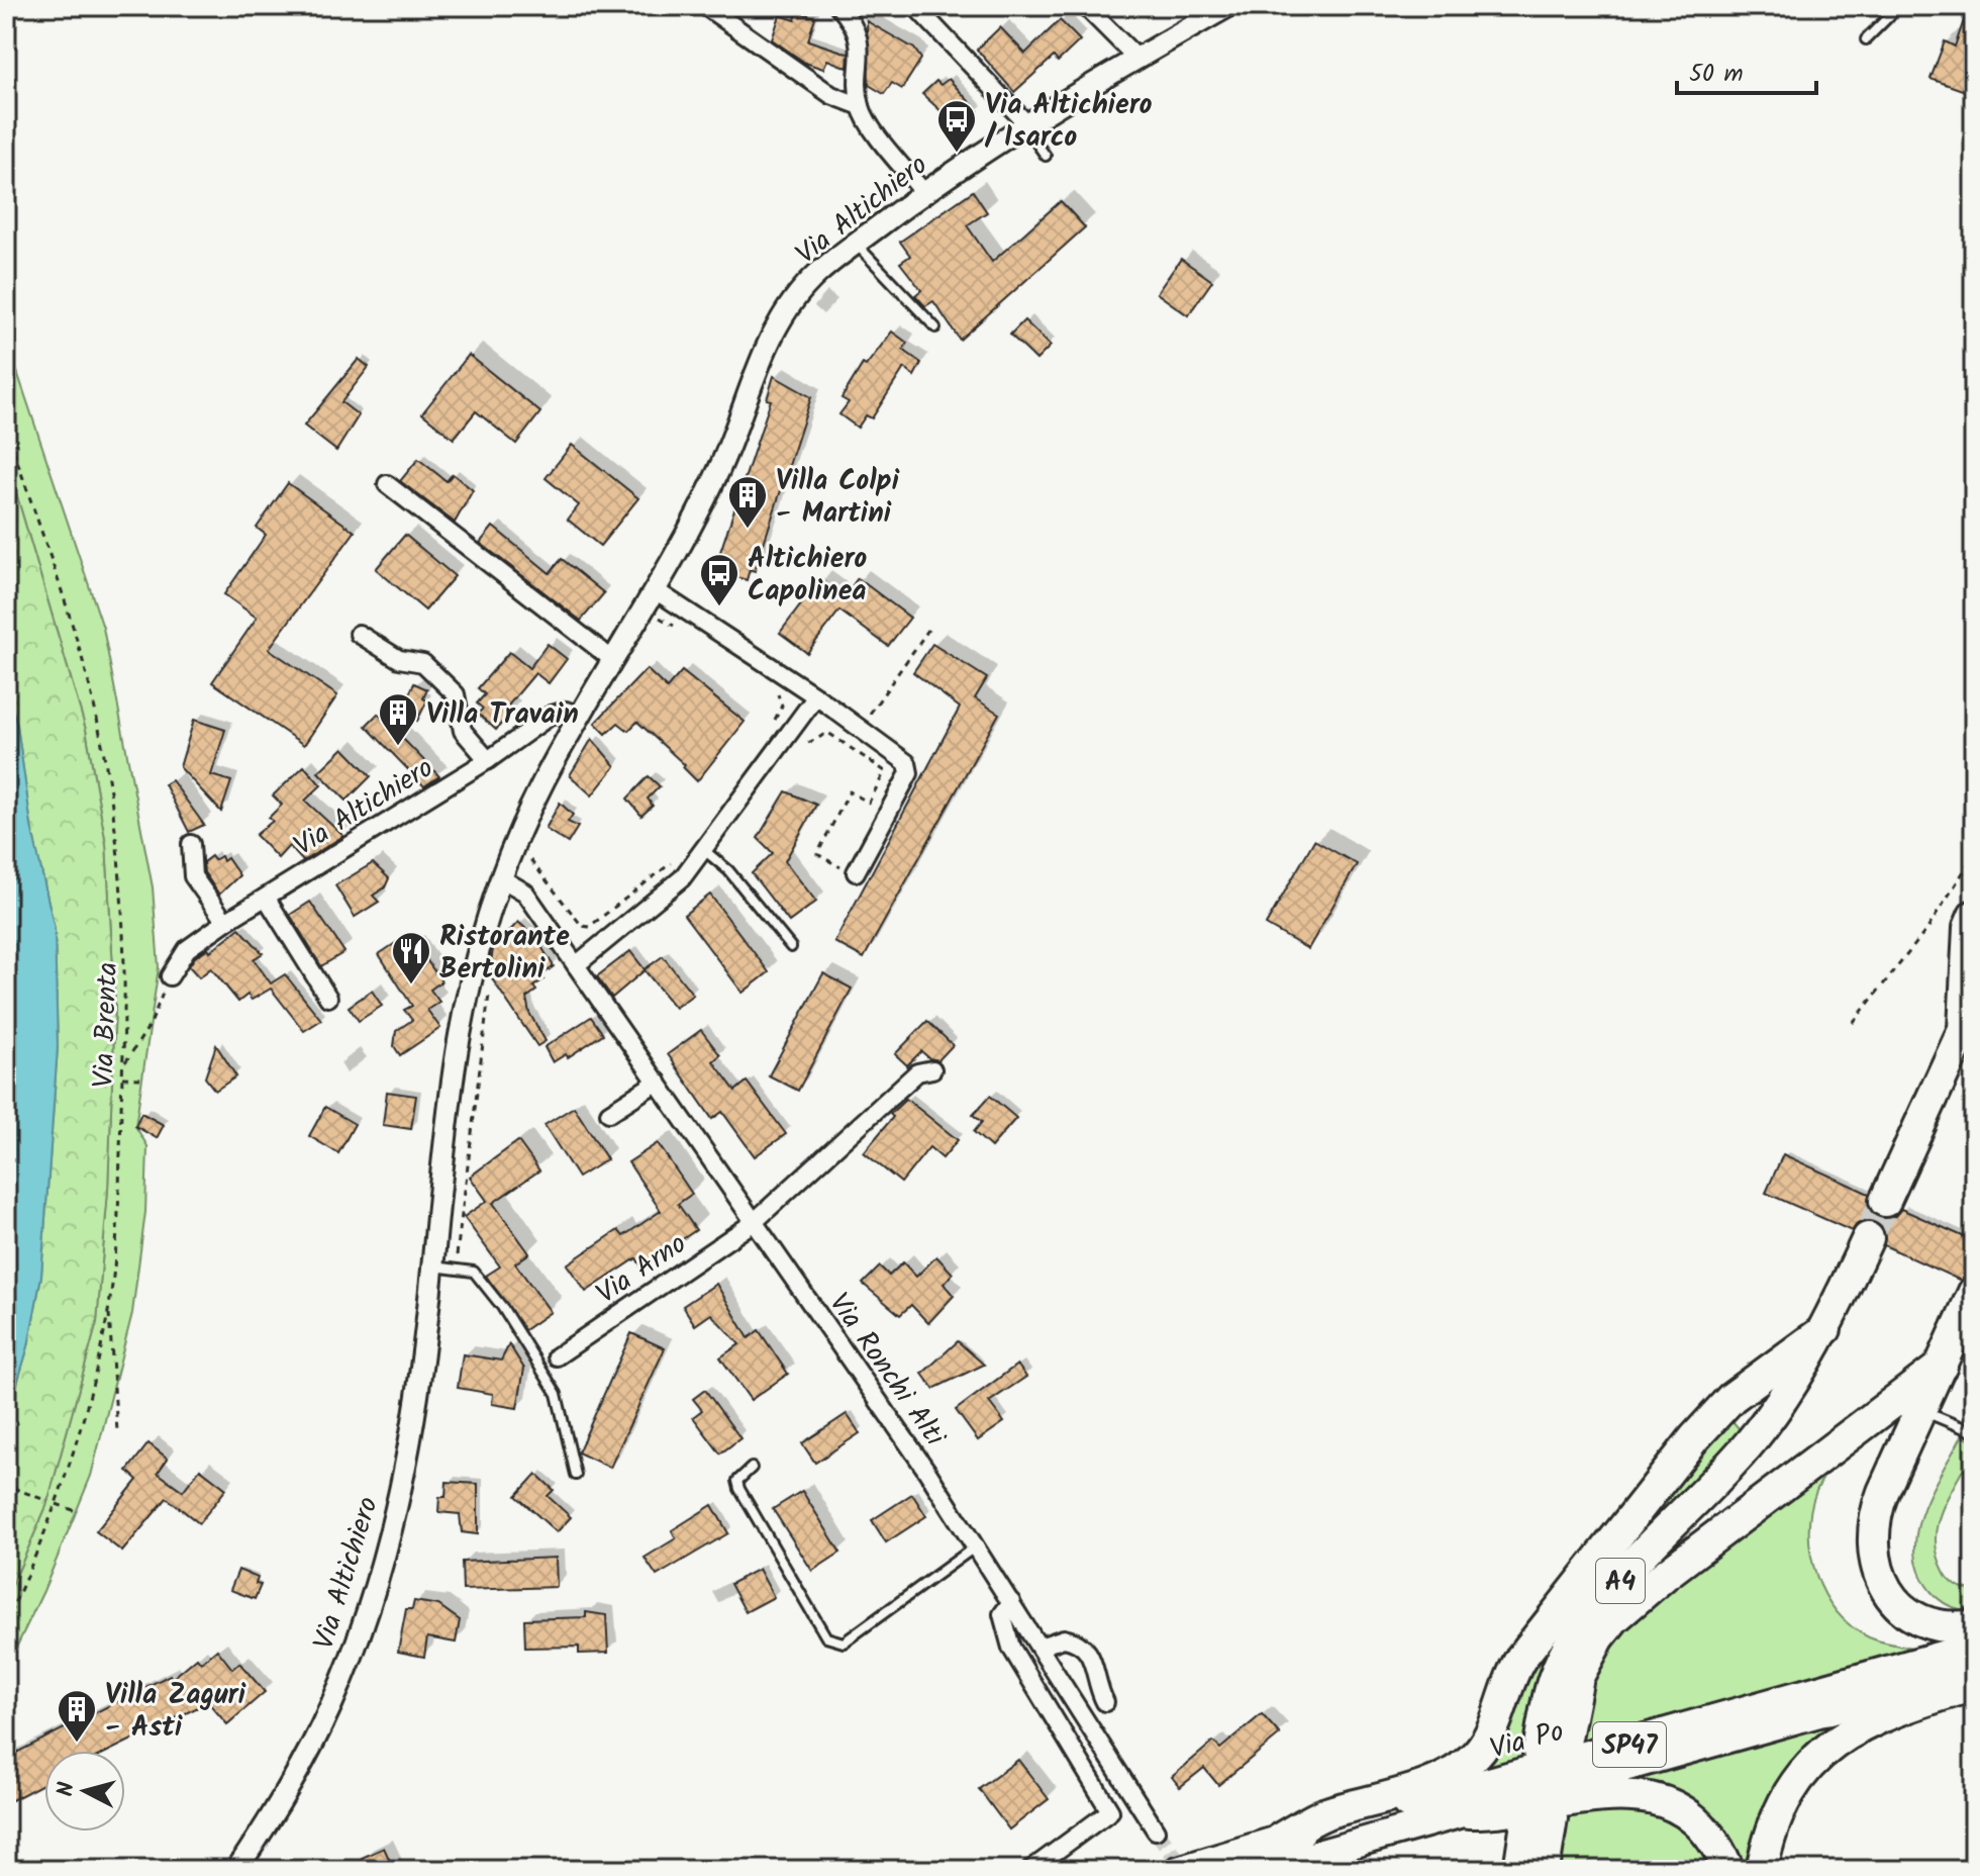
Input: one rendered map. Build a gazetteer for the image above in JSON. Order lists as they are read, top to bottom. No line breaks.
{"streets":{"highway":["A4","Via Po","SP47"],"street":["Via Altichiero","Via Arno","Via Ronchi Alti"],"path":["Via Brenta"]},"crossings":[["Via Altichiero","Via Ronchi Alti"],["Via Arno","Via Ronchi Alti"]],"places":{"bus stop":["Via Altichiero / Isarco","Altichiero Capolinea"],"building":["Villa Colpi - Martini","Villa Travain","Villa Zaguri - Asti"],"restaurant":["Ristorante Bertolini"]},"scale_bar":"50 m","north":"left"}
